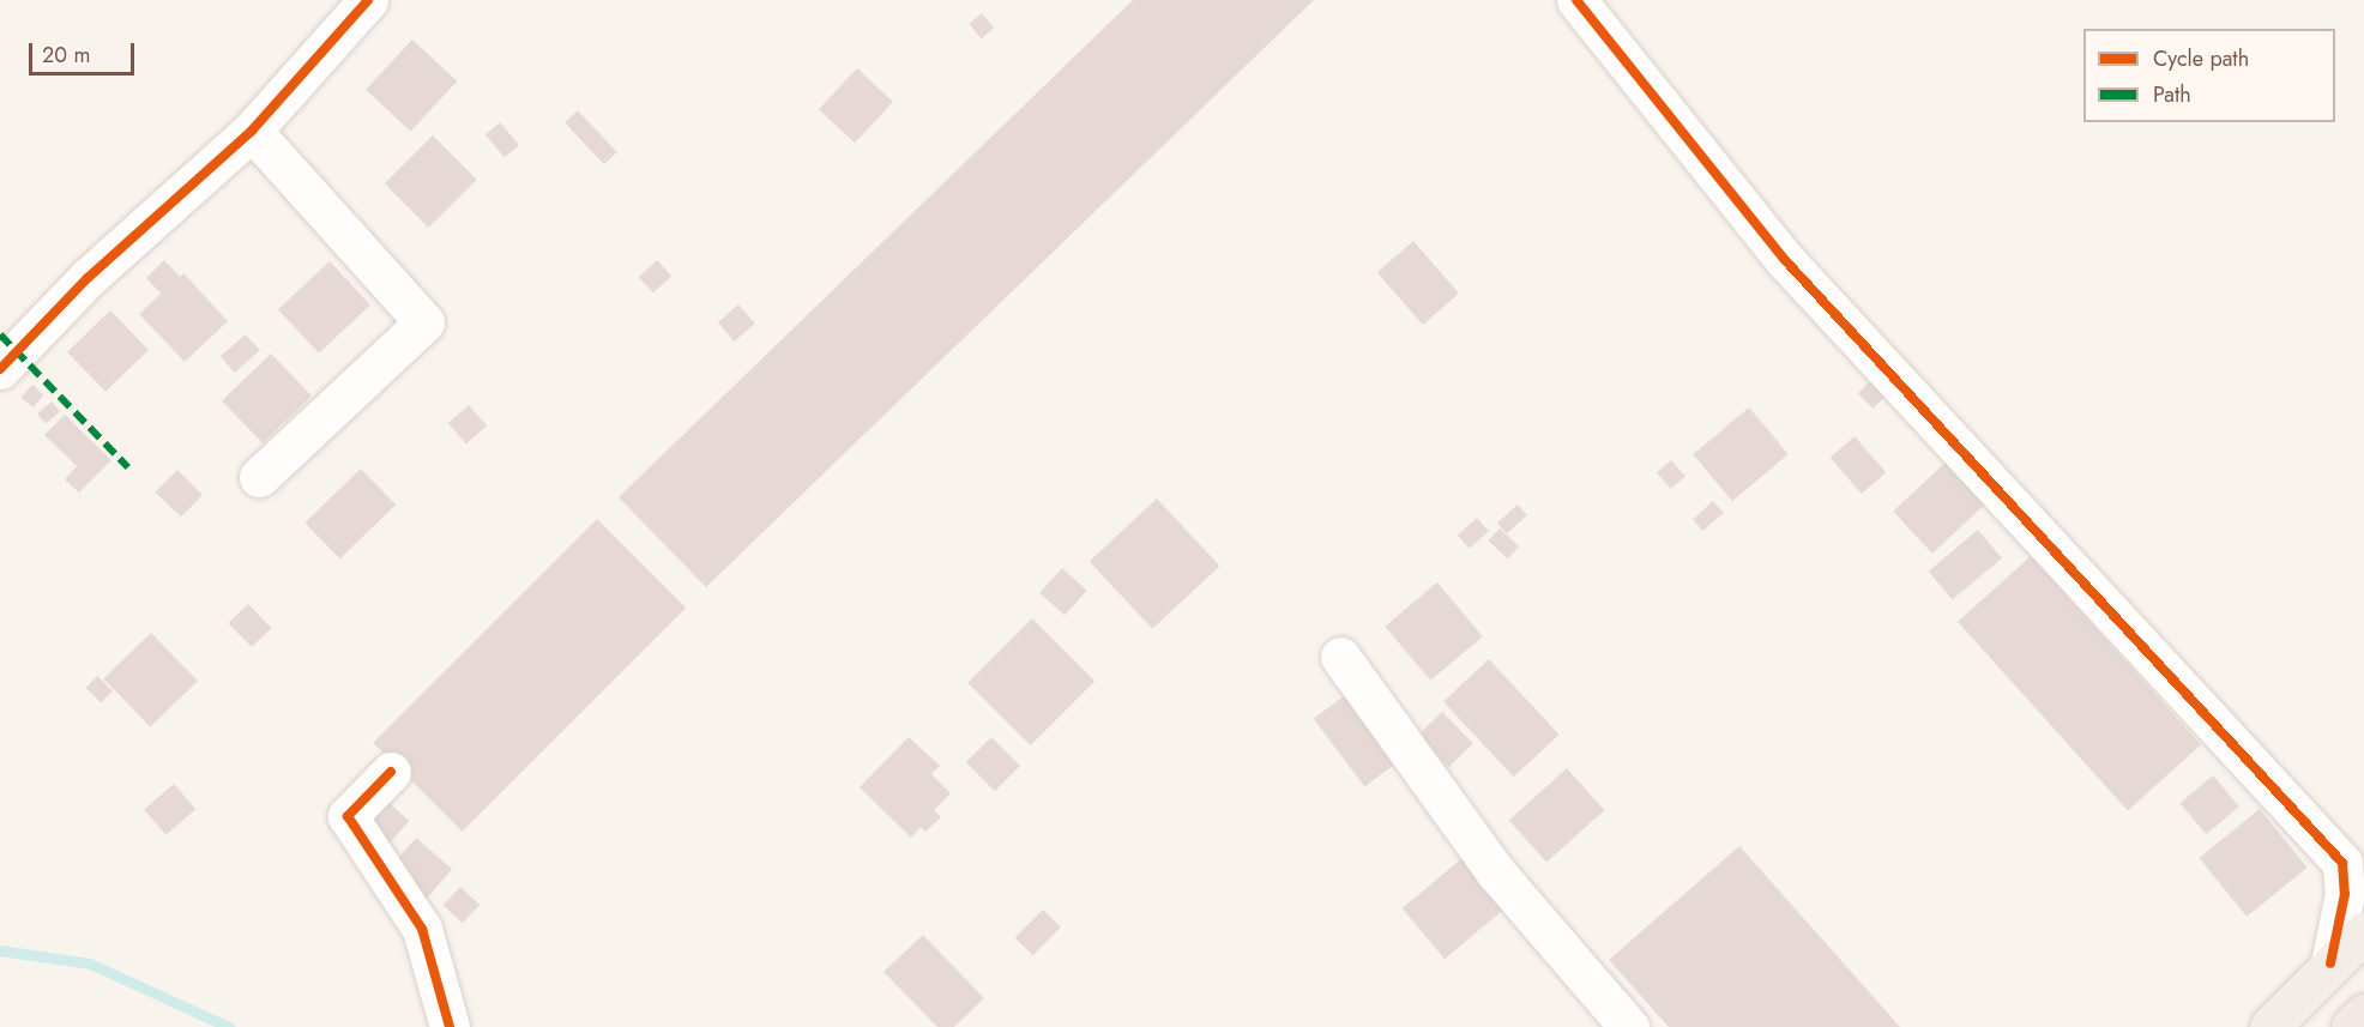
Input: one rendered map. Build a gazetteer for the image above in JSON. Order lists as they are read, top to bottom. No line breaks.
{"legend":["Cycle path","Path"],"scale_bar":"20 m"}
